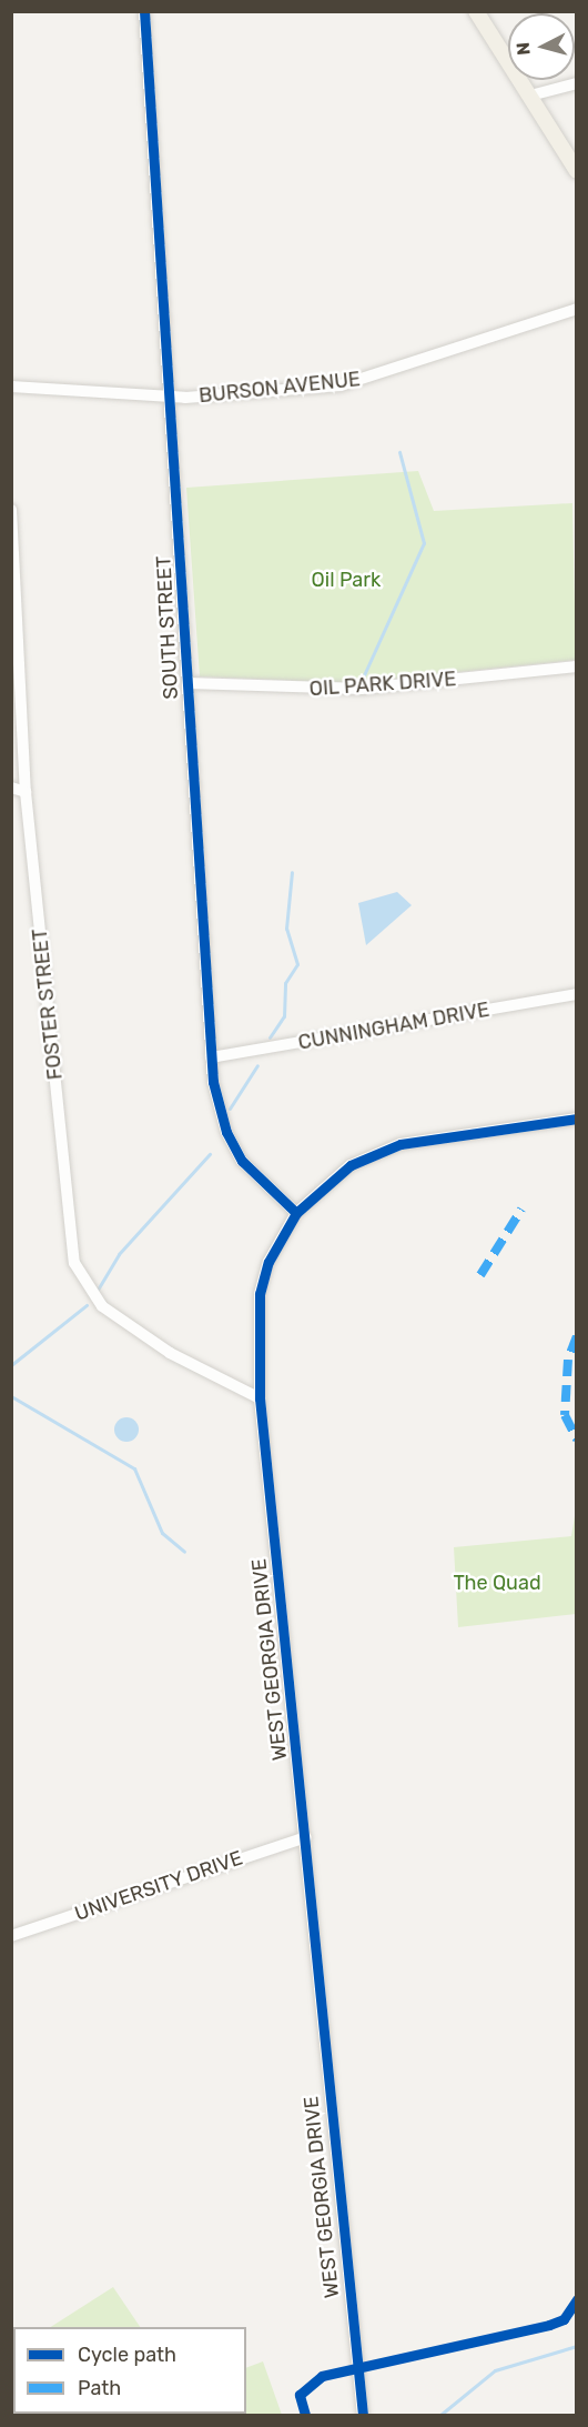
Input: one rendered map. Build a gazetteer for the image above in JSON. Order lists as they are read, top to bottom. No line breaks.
{"streets":{"street":["BURSON AVENUE","SOUTH STREET","OIL PARK DRIVE","FOSTER STREET","CUNNINGHAM DRIVE","WEST GEORGIA DRIVE","UNIVERSITY DRIVE"]},"crossings":[["BURSON AVENUE","SOUTH STREET"],["SOUTH STREET","OIL PARK DRIVE"],["SOUTH STREET","CUNNINGHAM DRIVE"],["SOUTH STREET","WEST GEORGIA DRIVE"],["FOSTER STREET","WEST GEORGIA DRIVE"],["WEST GEORGIA DRIVE","UNIVERSITY DRIVE"]],"parks":["Oil Park","The Quad"],"legend":["Cycle path","Path"],"north":"left"}
